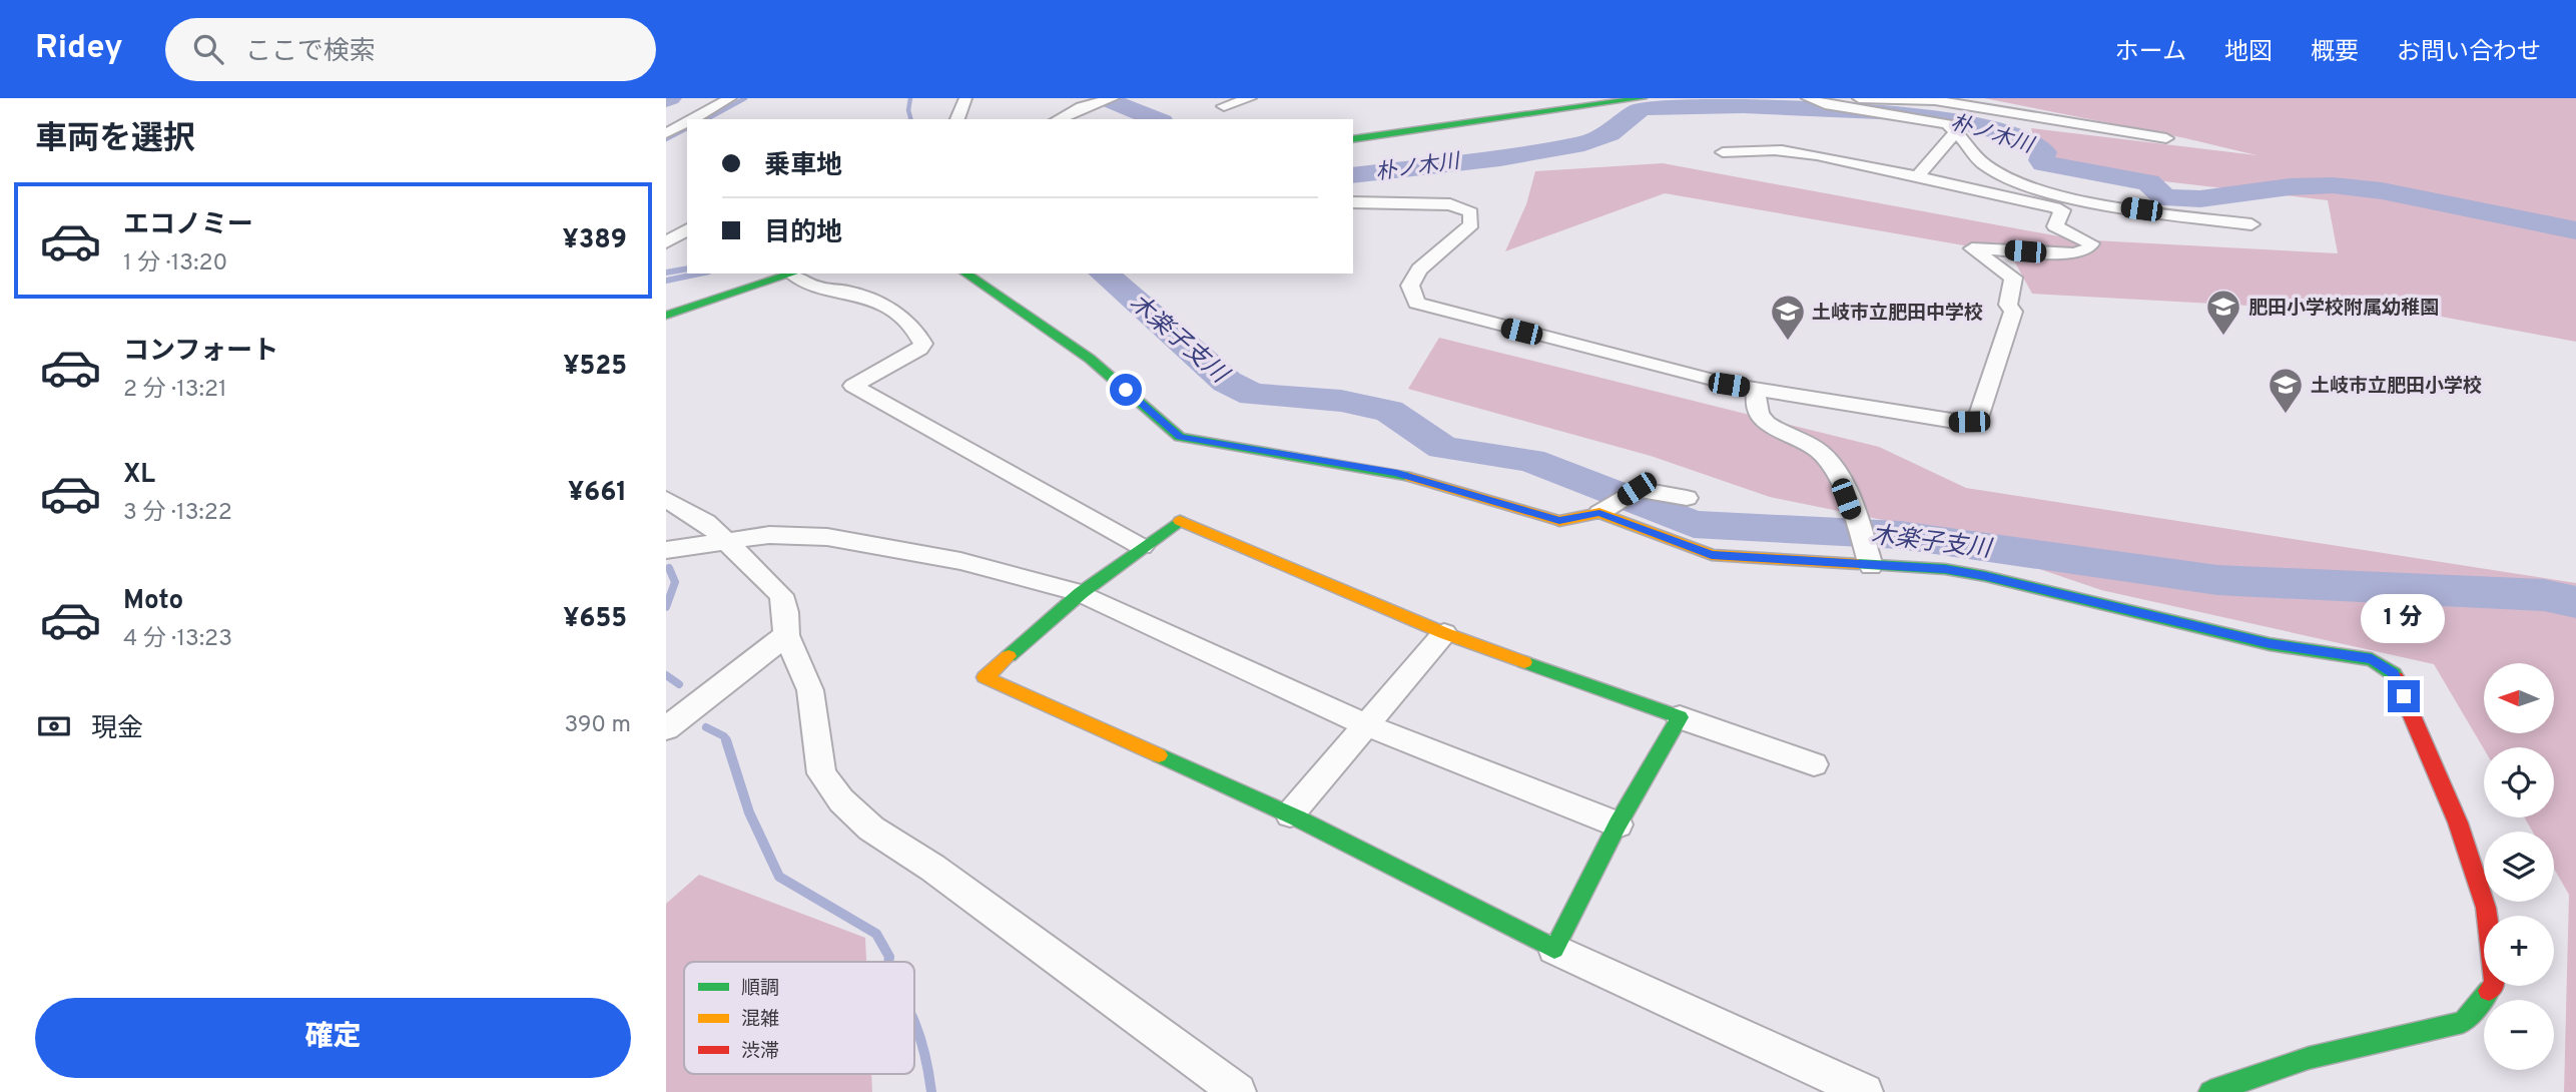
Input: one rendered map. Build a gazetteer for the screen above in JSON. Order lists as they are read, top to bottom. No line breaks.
{"water":["朴ノ木川","木楽子支川"],"places":{"school or university":["肥田小学校附属幼稚園","土岐市立肥田中学校","土岐市立肥田小学校"]},"legend":["順調","混雑","渋滞"],"north":"left","page":{"header":"Ridey","search":"ここで検索","nav":["ホーム","地図","概要","お問い合わせ"],"heading":"車両を選択","banner":["乗車地","目的地"],"list":[{"name":"エコノミー","note":"1 分 · 13:20","value":"¥389"},{"name":"コンフォート","note":"2 分 · 13:21","value":"¥525"},{"name":"XL","note":"3 分 · 13:22","value":"¥661"},{"name":"Moto","note":"4 分 · 13:23","value":"¥655"}],"bubble":"1 分","map_buttons":["+","−"],"pay":["現金","390 m"],"buttons":"確定"}}
